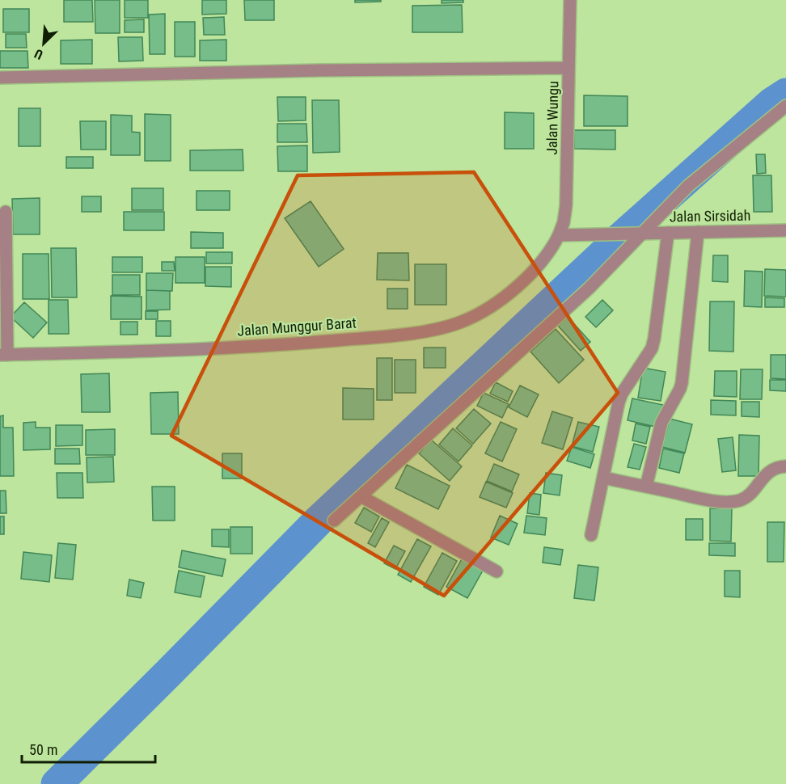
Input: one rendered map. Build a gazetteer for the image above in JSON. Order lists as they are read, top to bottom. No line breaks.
{"streets":{"street":["Jalan Wungu","Jalan Sirsidah","Jalan Munggur Barat"]},"crossings":[["Jalan Wungu","Jalan Sirsidah"],["Jalan Wungu","Jalan Munggur Barat"],["Jalan Sirsidah","Jalan Munggur Barat"]],"scale_bar":"50 m","north":"bottom left"}
